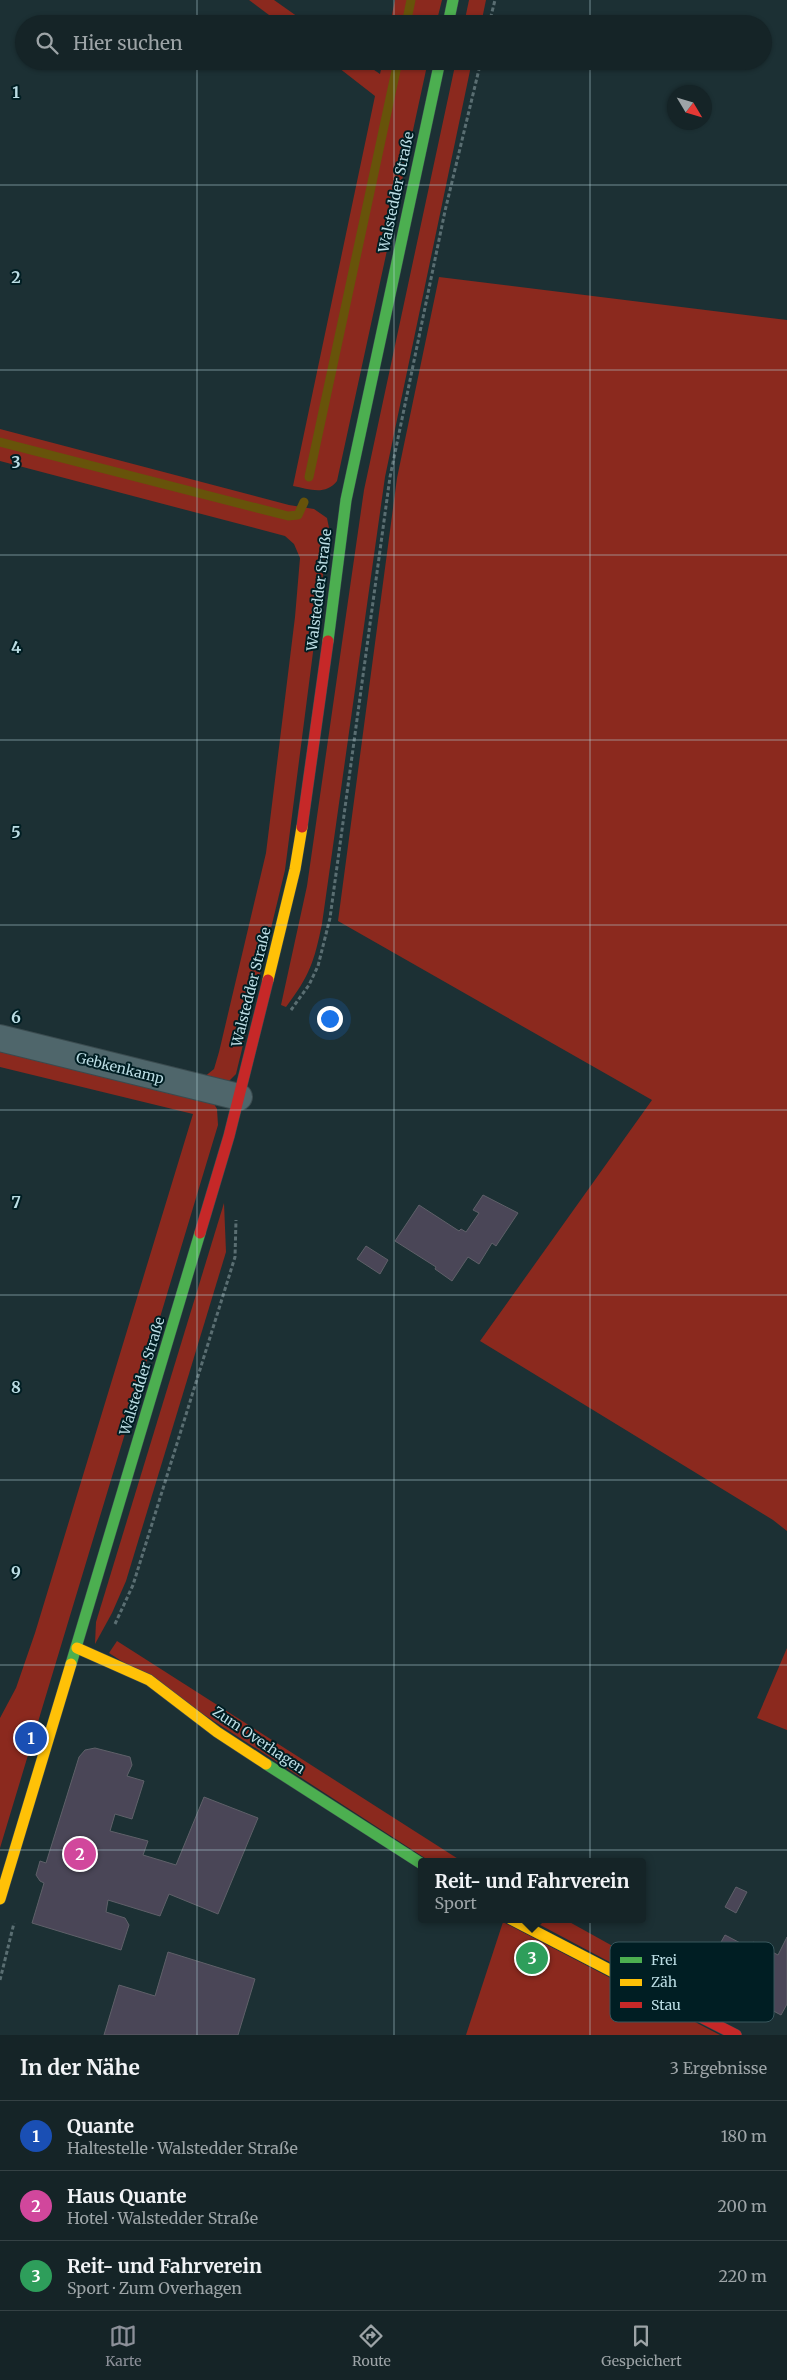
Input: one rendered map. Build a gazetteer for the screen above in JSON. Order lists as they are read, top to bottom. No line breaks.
{"streets":{"main road":["Walstedder Straße","Zum Overhagen"],"street":["Gebkenkamp"]},"crossings":[["Walstedder Straße","Gebkenkamp"],["Walstedder Straße","Zum Overhagen"]],"legend":["Frei","Zäh","Stau"],"north":"bottom right","page":{"search":"Hier suchen","pins":["1","2","3"],"popup":["Reit- und Fahrverein","Sport"],"heading":["In der Nähe","3 Ergebnisse"],"list":[{"mark":"1","name":"Quante","note":"Haltestelle · Walstedder Straße","value":"180 m"},{"mark":"2","name":"Haus Quante","note":"Hotel · Walstedder Straße","value":"200 m"},{"mark":"3","name":"Reit- und Fahrverein","note":"Sport · Zum Overhagen","value":"220 m"}],"nav":["Karte","Route","Gespeichert"]},"grid":{"rows":["1","2","3","4","5","6","7","8","9"]}}
